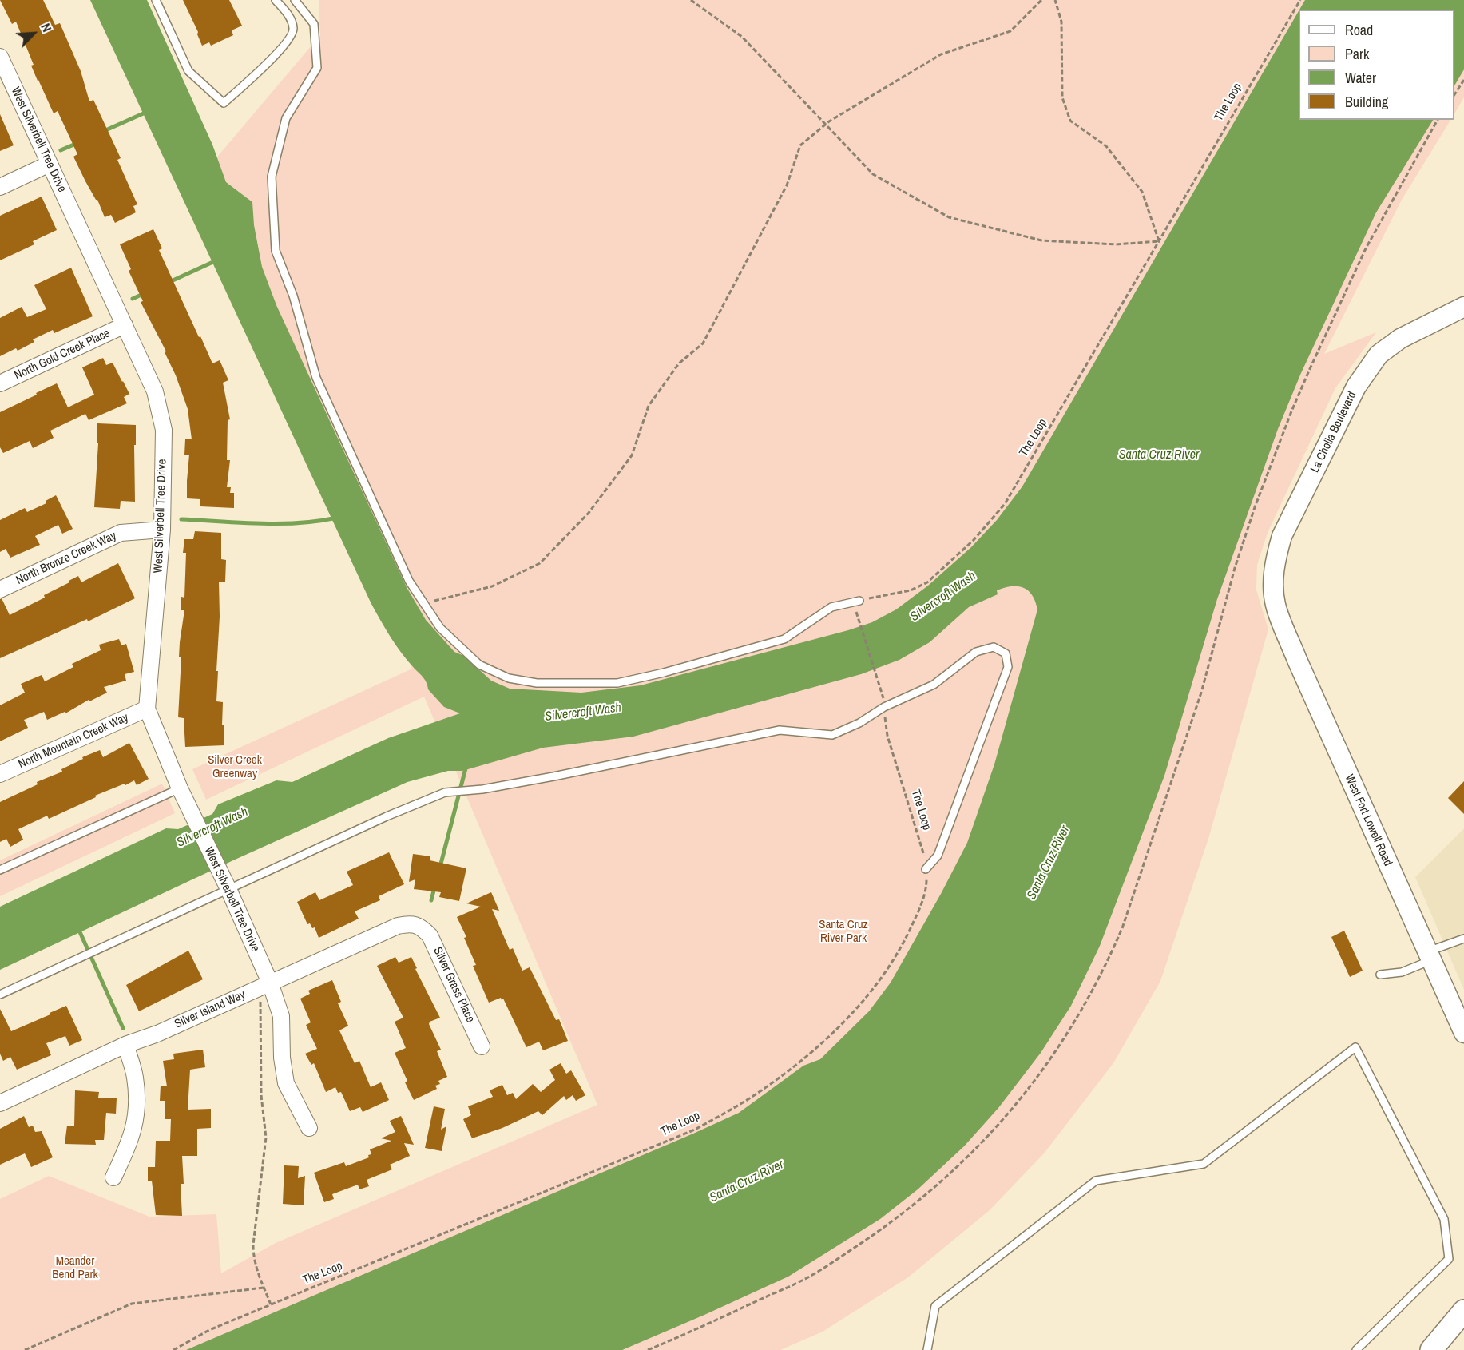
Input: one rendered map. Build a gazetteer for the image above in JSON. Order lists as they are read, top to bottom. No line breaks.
{"streets":{"street":["West Silverbell Tree Drive","North Gold Creek Place","La Cholla Boulevard","North Bronze Creek Way","North Mountain Creek Way","West Fort Lowell Road","Silver Grass Place","Silver Island Way"],"path":["The Loop"]},"crossings":[["West Silverbell Tree Drive","North Gold Creek Place"],["West Silverbell Tree Drive","North Bronze Creek Way"],["West Silverbell Tree Drive","North Mountain Creek Way"],["West Silverbell Tree Drive","Silver Island Way"],["La Cholla Boulevard","West Fort Lowell Road"],["Silver Grass Place","Silver Island Way"]],"water":["Santa Cruz River","Silvercroft Wash"],"parks":["Silver Creek Greenway","Santa Cruz River Park","Meander Bend Park"],"legend":["Road","Park","Water","Building"],"north":"top right"}
